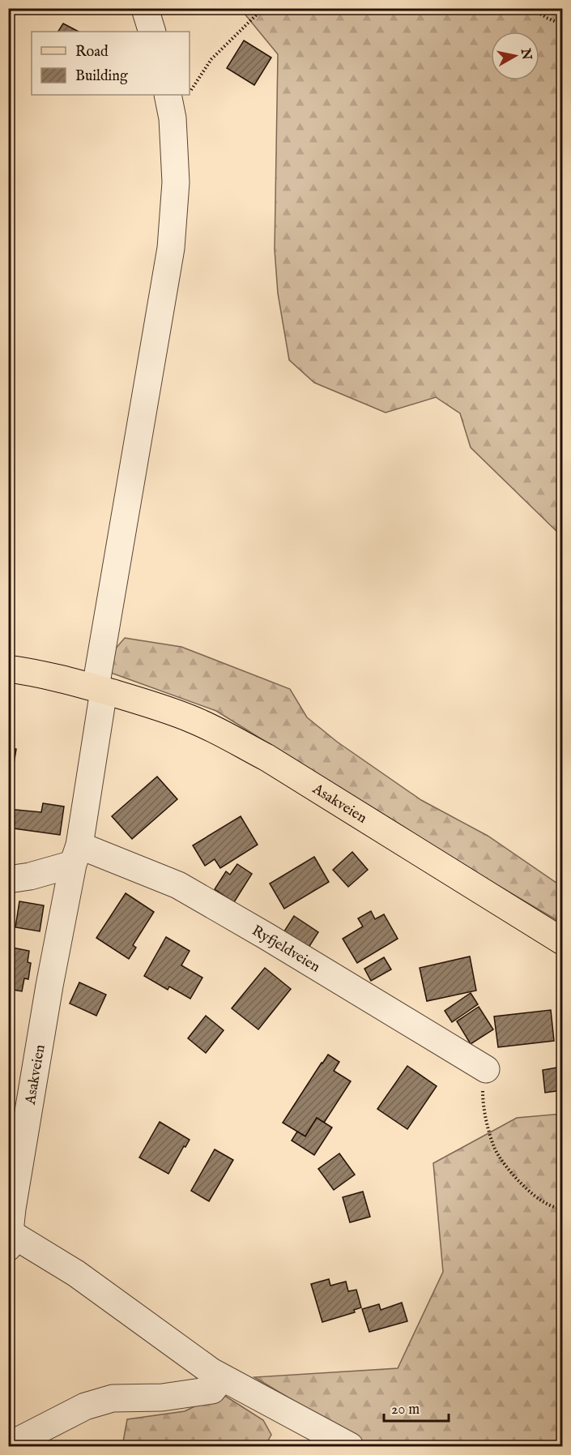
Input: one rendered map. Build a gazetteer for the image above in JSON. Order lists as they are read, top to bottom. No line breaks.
{"streets":{"main road":["Asakveien"],"street":["Ryfjeldveien"]},"crossings":[["Asakveien","Ryfjeldveien"]],"legend":["Road","Building"],"scale_bar":"20 m","north":"right"}
